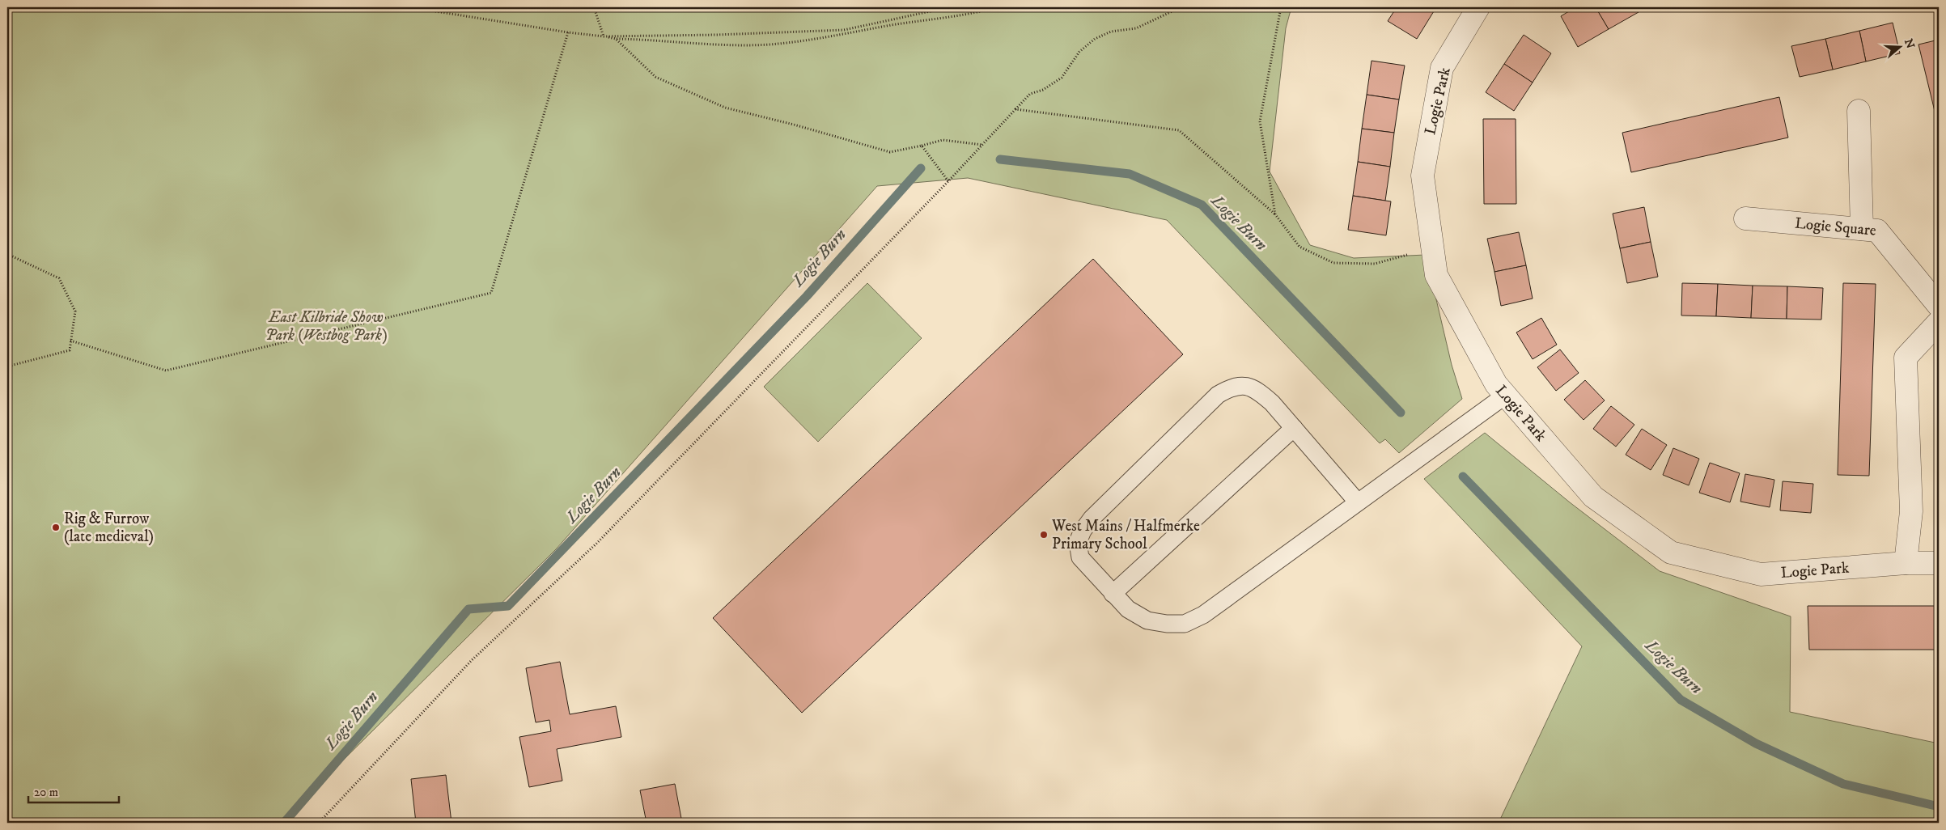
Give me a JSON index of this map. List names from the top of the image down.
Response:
{
  "streets": {
    "street": ["Logie Park", "Logie Square"]
  },
  "water": ["Logie Burn"],
  "parks": ["East Kilbride Show Park (Westbog Park)"],
  "places": ["Rig & Furrow (late medieval)", "West Mains / Halfmerke Primary School"],
  "scale_bar": "20 m",
  "north": "right"
}
